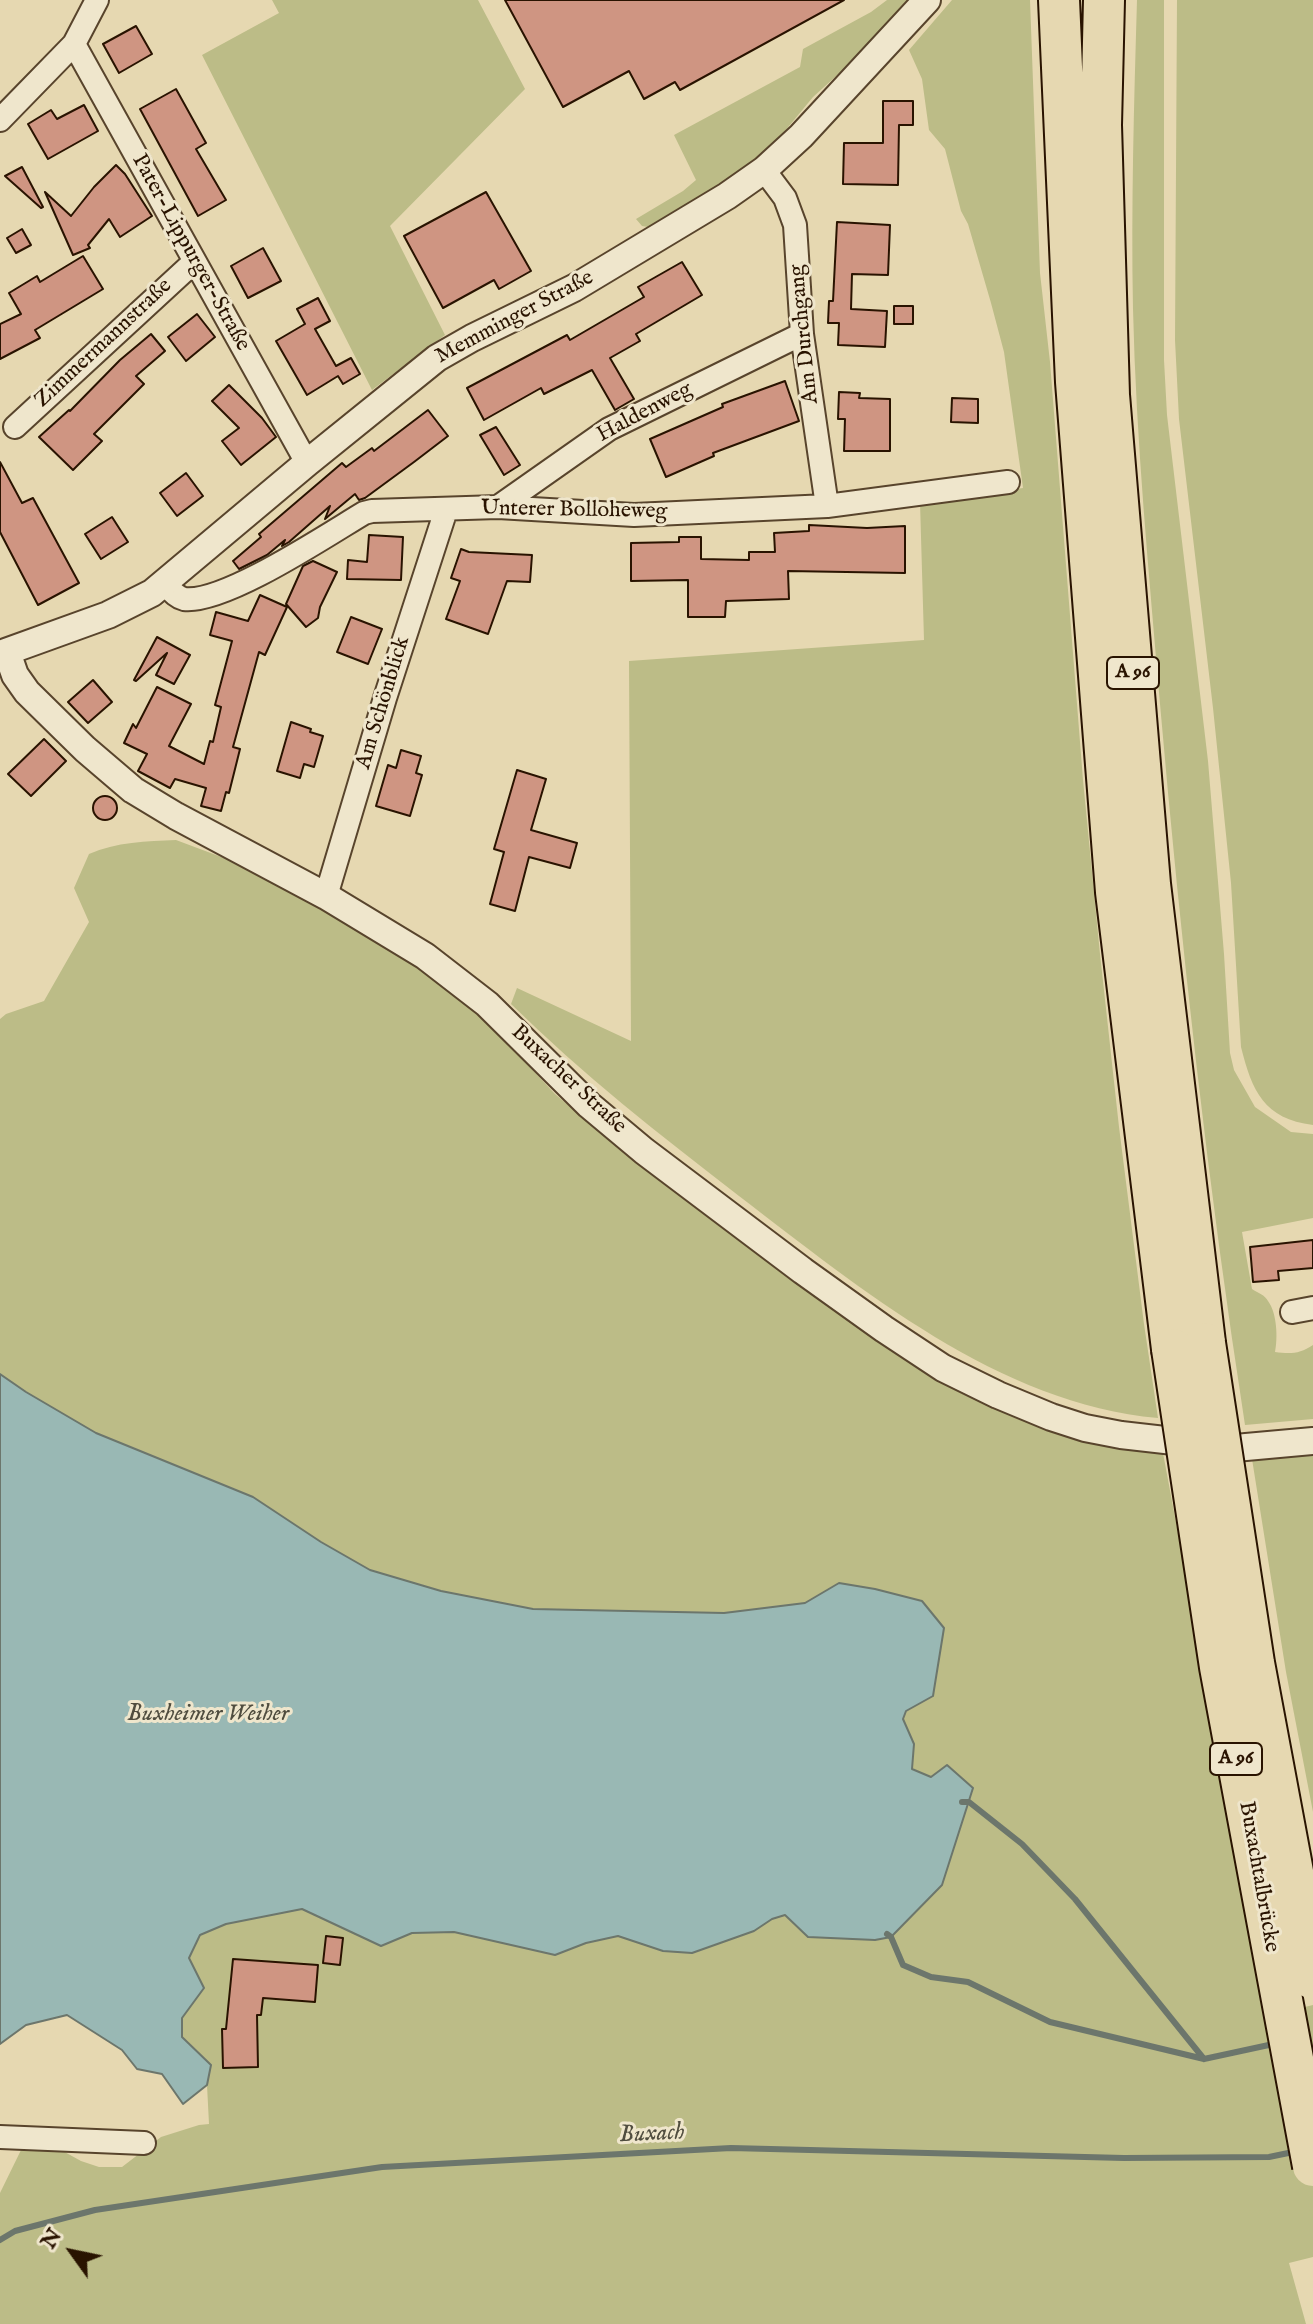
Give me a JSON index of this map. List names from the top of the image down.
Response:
{
  "streets": {
    "highway": ["A 96", "Buxachtalbrücke"],
    "street": [
      "Pater-Lippurger-Straße",
      "Memminger Straße",
      "Am Durchgang",
      "Zimmermannstraße",
      "Haldenweg",
      "Unterer Bolloheweg",
      "Am Schönblick",
      "Buxacher Straße"
    ]
  },
  "crossings": [
    ["Pater-Lippurger-Straße", "Memminger Straße"],
    ["Pater-Lippurger-Straße", "Zimmermannstraße"],
    ["Memminger Straße", "Am Durchgang"],
    ["Memminger Straße", "Unterer Bolloheweg"],
    ["Memminger Straße", "Buxacher Straße"],
    ["Am Durchgang", "Haldenweg"],
    ["Am Durchgang", "Unterer Bolloheweg"],
    ["Haldenweg", "Unterer Bolloheweg"],
    ["Unterer Bolloheweg", "Am Schönblick"],
    ["A 96", "Buxachtalbrücke"],
    ["Am Schönblick", "Buxacher Straße"]
  ],
  "water": ["Buxheimer Weiher", "Buxach"],
  "north": "top left"
}
